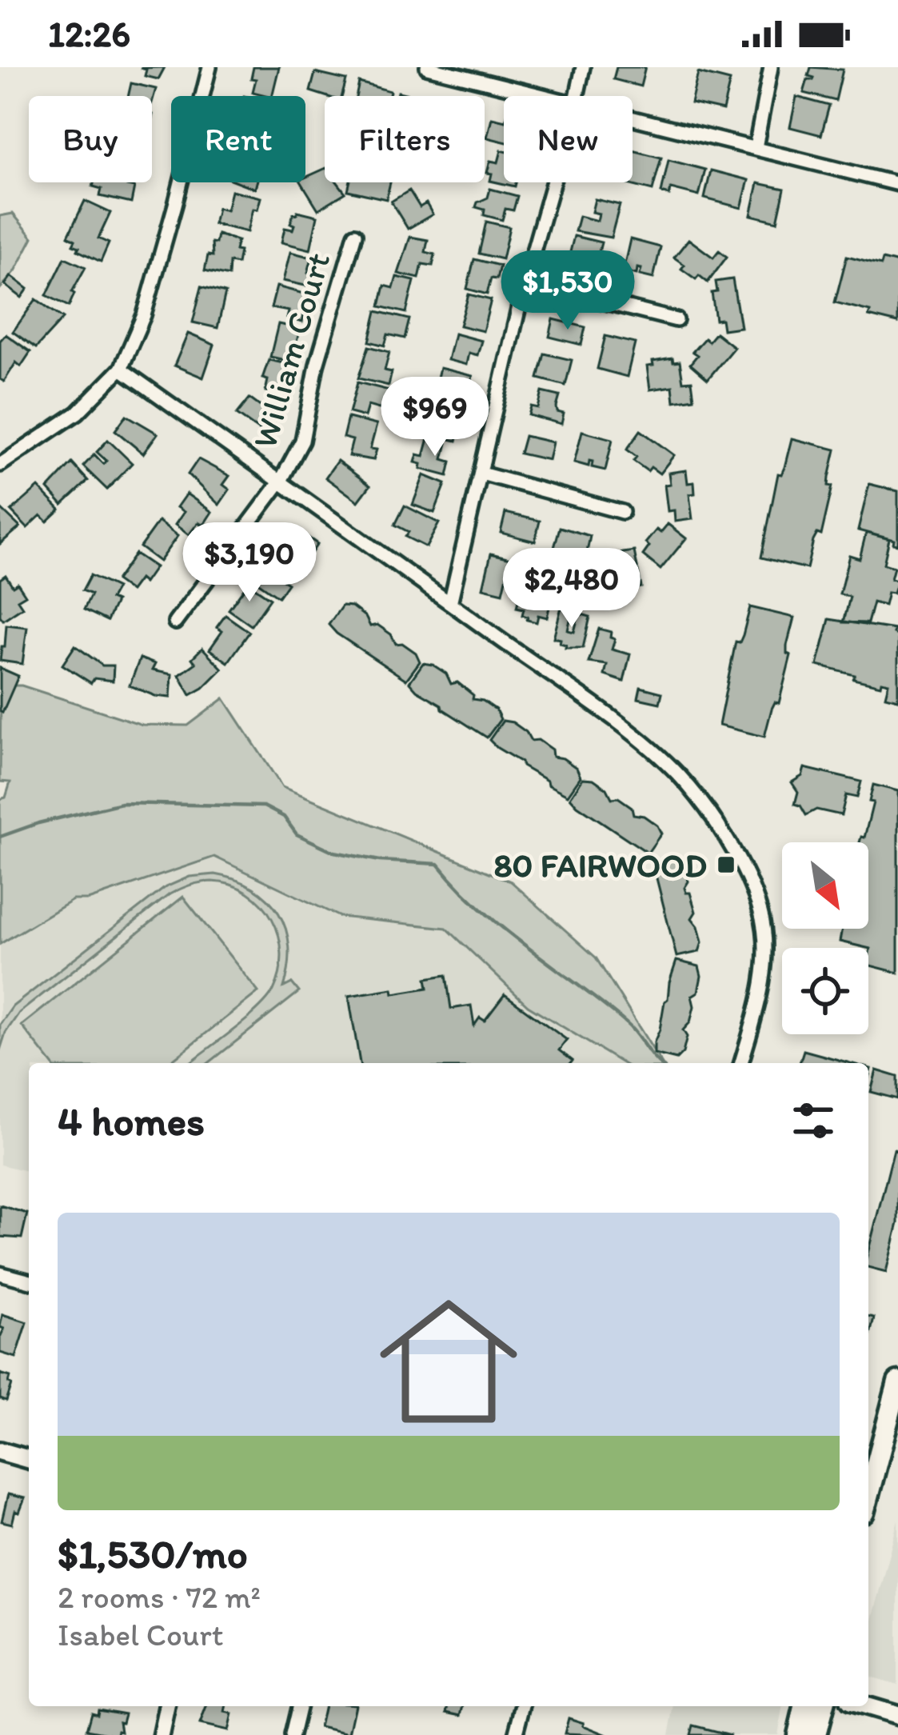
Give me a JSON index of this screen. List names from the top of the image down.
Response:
{
  "streets": {
    "street": ["William Court"]
  },
  "places": {
    "transit": ["80 FAIRWOOD"]
  },
  "north": "bottom right",
  "page": {
    "status": "12:26",
    "chip": [
      "Buy",
      "Rent",
      "Filters",
      "New"
    ],
    "price": [
      "$1,530",
      "$969",
      "$3,190",
      "$2,480"
    ],
    "heading": "4 homes",
    "list": [
      {
        "name": "$1,530/mo",
        "note": "2 rooms · 72 m² · Isabel Court"
      }
    ]
  }
}
